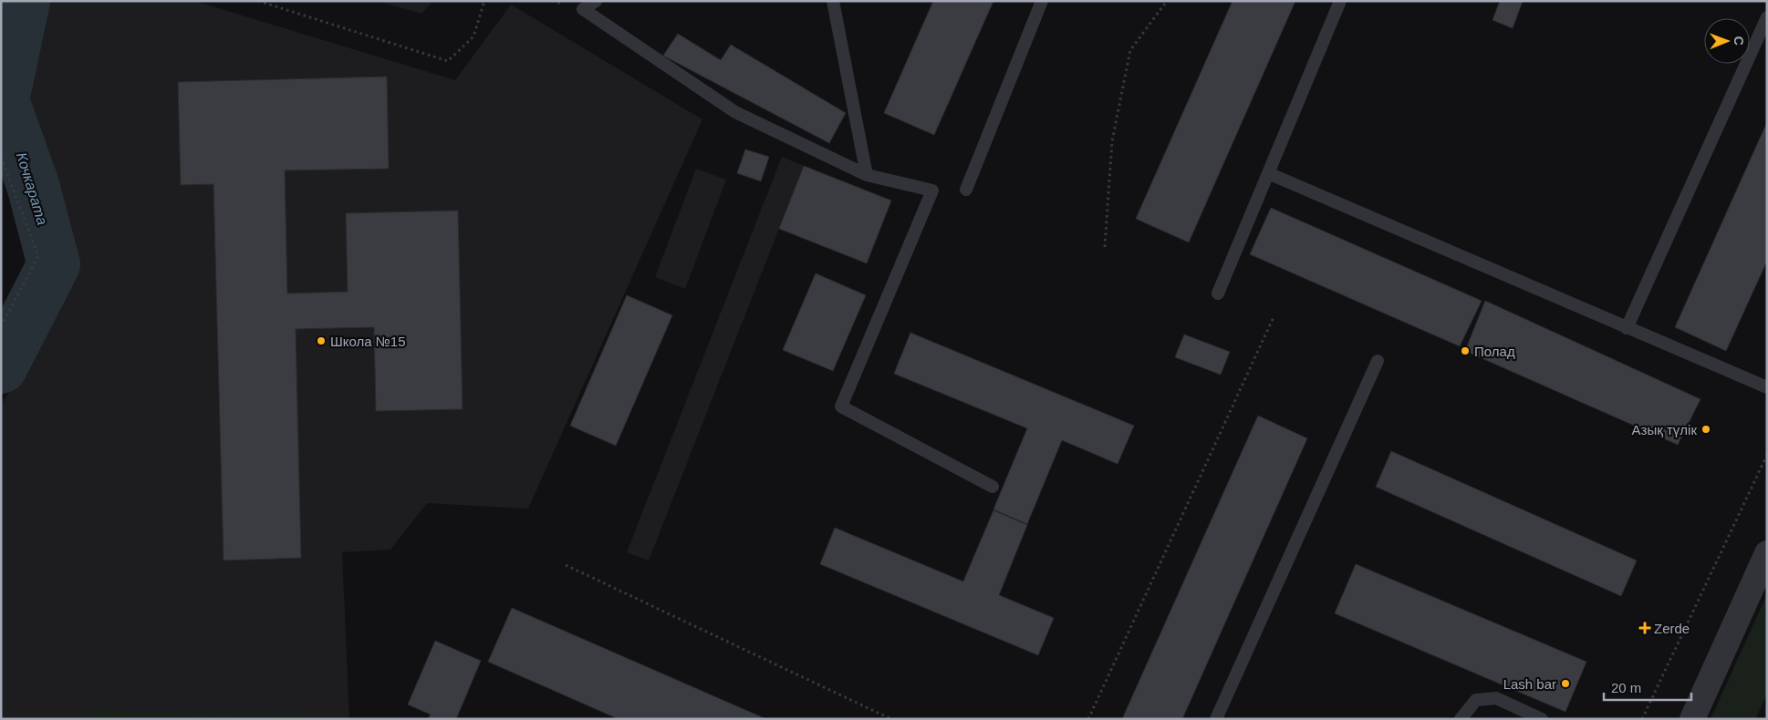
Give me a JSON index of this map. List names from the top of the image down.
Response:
{
  "water": ["Кочкарата"],
  "places": {
    "other": [
      "Школа №15",
      "Полад",
      "Азық түлік",
      "Lash bar"
    ],
    "health": ["Zerde"]
  },
  "scale_bar": "20 m",
  "north": "right"
}
